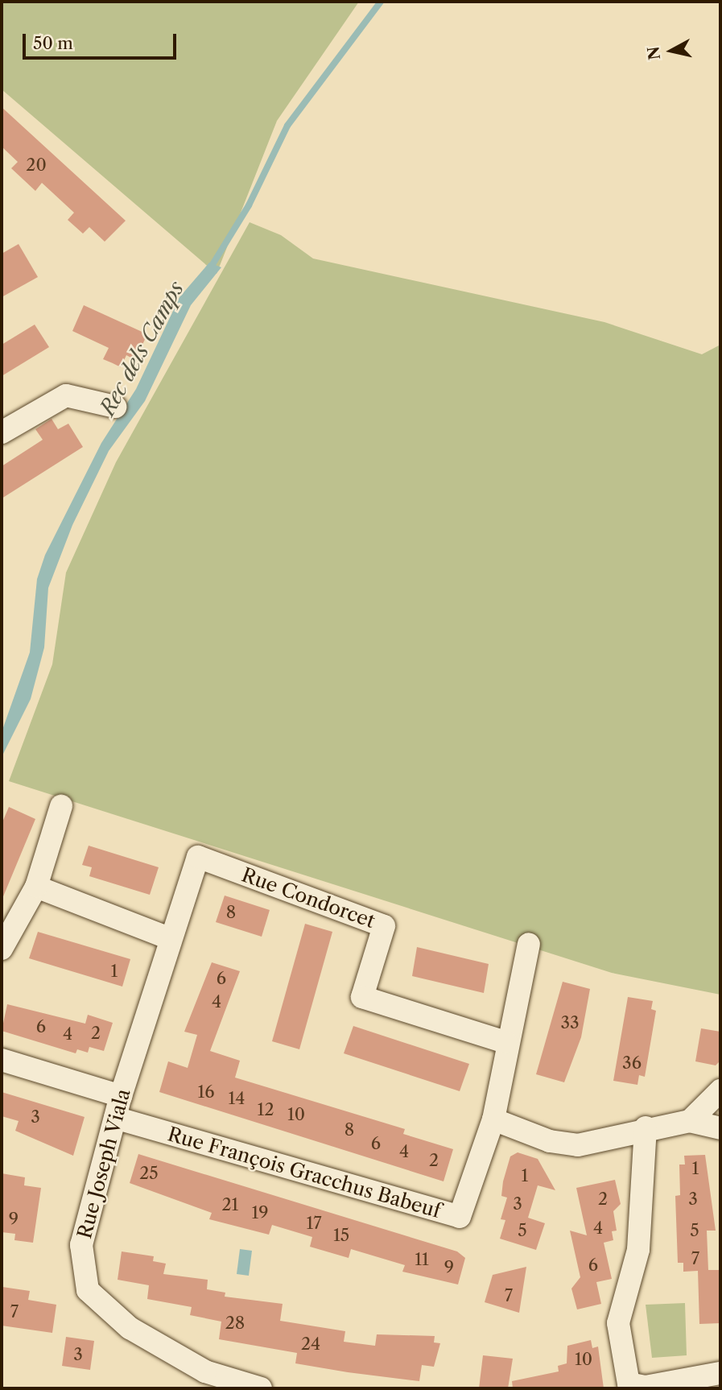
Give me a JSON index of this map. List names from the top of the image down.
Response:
{
  "streets": {
    "street": ["Rue Condorcet", "Rue Joseph Viala", "Rue François Gracchus Babeuf"]
  },
  "crossings": [
    ["Rue Condorcet", "Rue Joseph Viala"],
    ["Rue Joseph Viala", "Rue François Gracchus Babeuf"]
  ],
  "water": ["Rec dels Camps"],
  "house_numbers": [
    "20",
    "8",
    "1",
    "6",
    "4",
    "33",
    "6",
    "2",
    "4",
    "36",
    "16",
    "14",
    "12",
    "10",
    "3",
    "8",
    "6",
    "4",
    "2",
    "1",
    "25",
    "1",
    "2",
    "3",
    "3",
    "21",
    "19",
    "9",
    "17",
    "4",
    "5",
    "5",
    "15",
    "7",
    "11",
    "6",
    "9",
    "7",
    "7",
    "28",
    "24",
    "3",
    "10"
  ],
  "scale_bar": "50 m",
  "north": "left"
}
